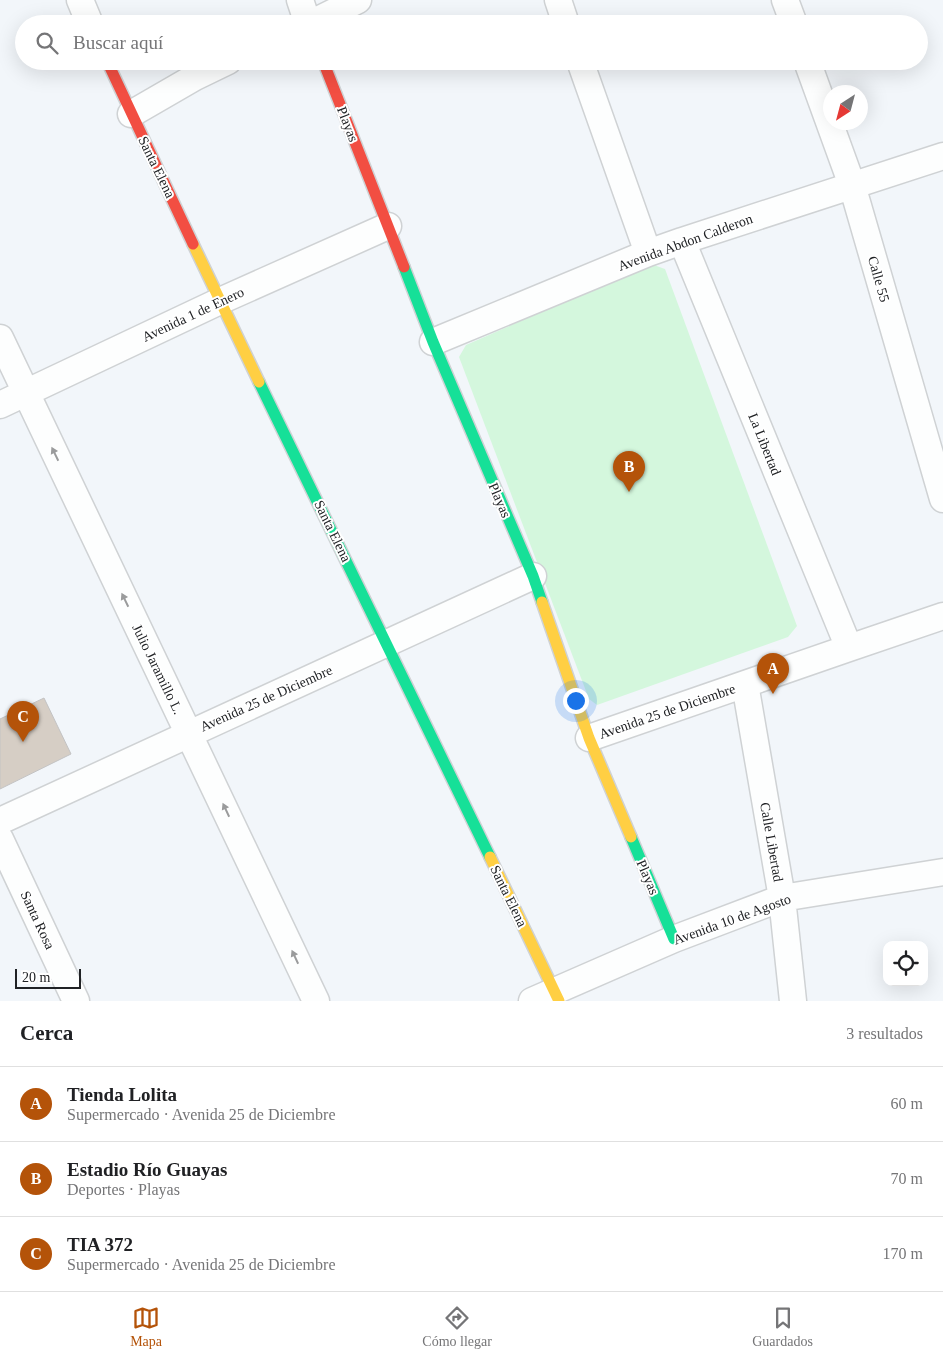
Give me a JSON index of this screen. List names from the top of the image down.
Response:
{
  "streets": {
    "street": [
      "Playas",
      "Santa Elena",
      "Avenida Abdon Calderon",
      "Calle 55",
      "Avenida 1 de Enero",
      "La Libertad",
      "Julio Jaramillo L.",
      "Avenida 25 de Diciembre",
      "Calle Libertad",
      "Avenida 10 de Agosto",
      "Santa Rosa"
    ]
  },
  "crossings": [
    ["Playas", "Avenida Abdon Calderon"],
    ["Playas", "Avenida 1 de Enero"],
    ["Playas", "Avenida 25 de Diciembre"],
    ["Playas", "Avenida 10 de Agosto"],
    ["Santa Elena", "Avenida 1 de Enero"],
    ["Santa Elena", "Avenida 25 de Diciembre"],
    ["Santa Elena", "Avenida 10 de Agosto"],
    ["Avenida Abdon Calderon", "Calle 55"],
    ["Avenida Abdon Calderon", "La Libertad"],
    ["Avenida 1 de Enero", "Julio Jaramillo L."],
    ["La Libertad", "Avenida 25 de Diciembre"],
    ["Julio Jaramillo L.", "Avenida 25 de Diciembre"],
    ["Avenida 25 de Diciembre", "Calle Libertad"],
    ["Calle Libertad", "Avenida 10 de Agosto"]
  ],
  "one_way": ["Julio Jaramillo L."],
  "scale_bar": "20 m",
  "north": "bottom left",
  "page": {
    "search": "Buscar aquí",
    "pins": ["B", "A", "C"],
    "scale": "20 m",
    "heading": ["Cerca", "3 resultados"],
    "list": [
      {
        "mark": "A",
        "name": "Tienda Lolita",
        "note": "Supermercado · Avenida 25 de Diciembre",
        "value": "60 m"
      },
      {
        "mark": "B",
        "name": "Estadio Río Guayas",
        "note": "Deportes · Playas",
        "value": "70 m"
      },
      {
        "mark": "C",
        "name": "TIA 372",
        "note": "Supermercado · Avenida 25 de Diciembre",
        "value": "170 m"
      }
    ],
    "nav": ["Mapa", "Cómo llegar", "Guardados"]
  }
}
